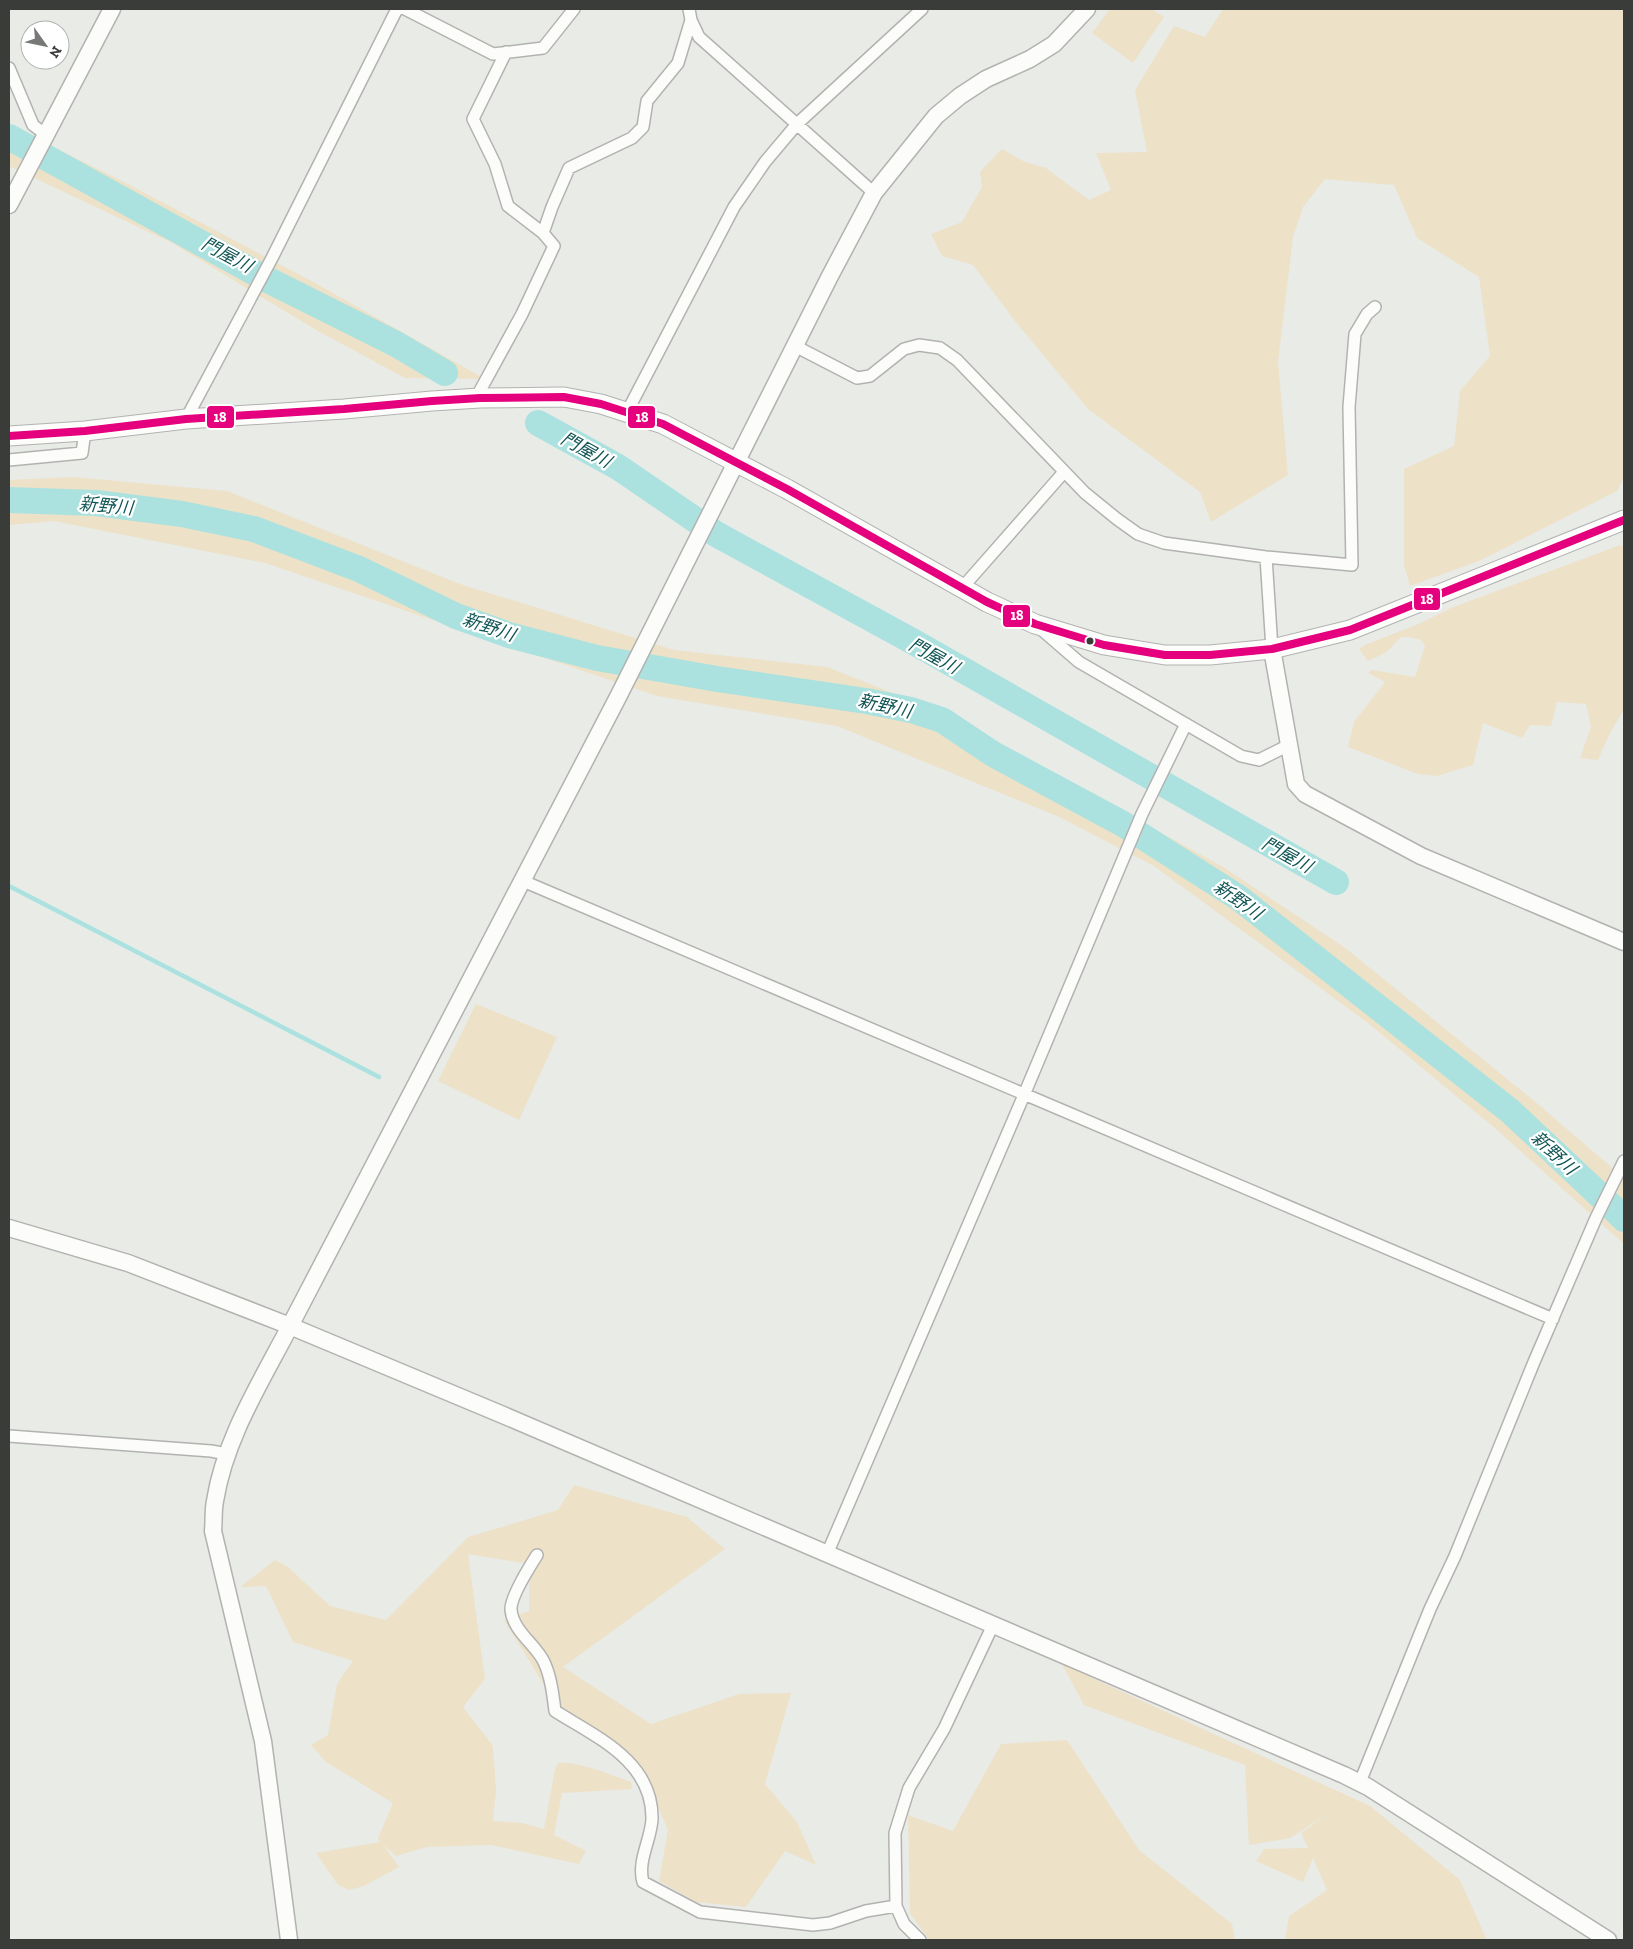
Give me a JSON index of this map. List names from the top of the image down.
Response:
{
  "water": ["門屋川", "新野川"],
  "lines": ["transit line 18"],
  "north": "bottom right"
}
